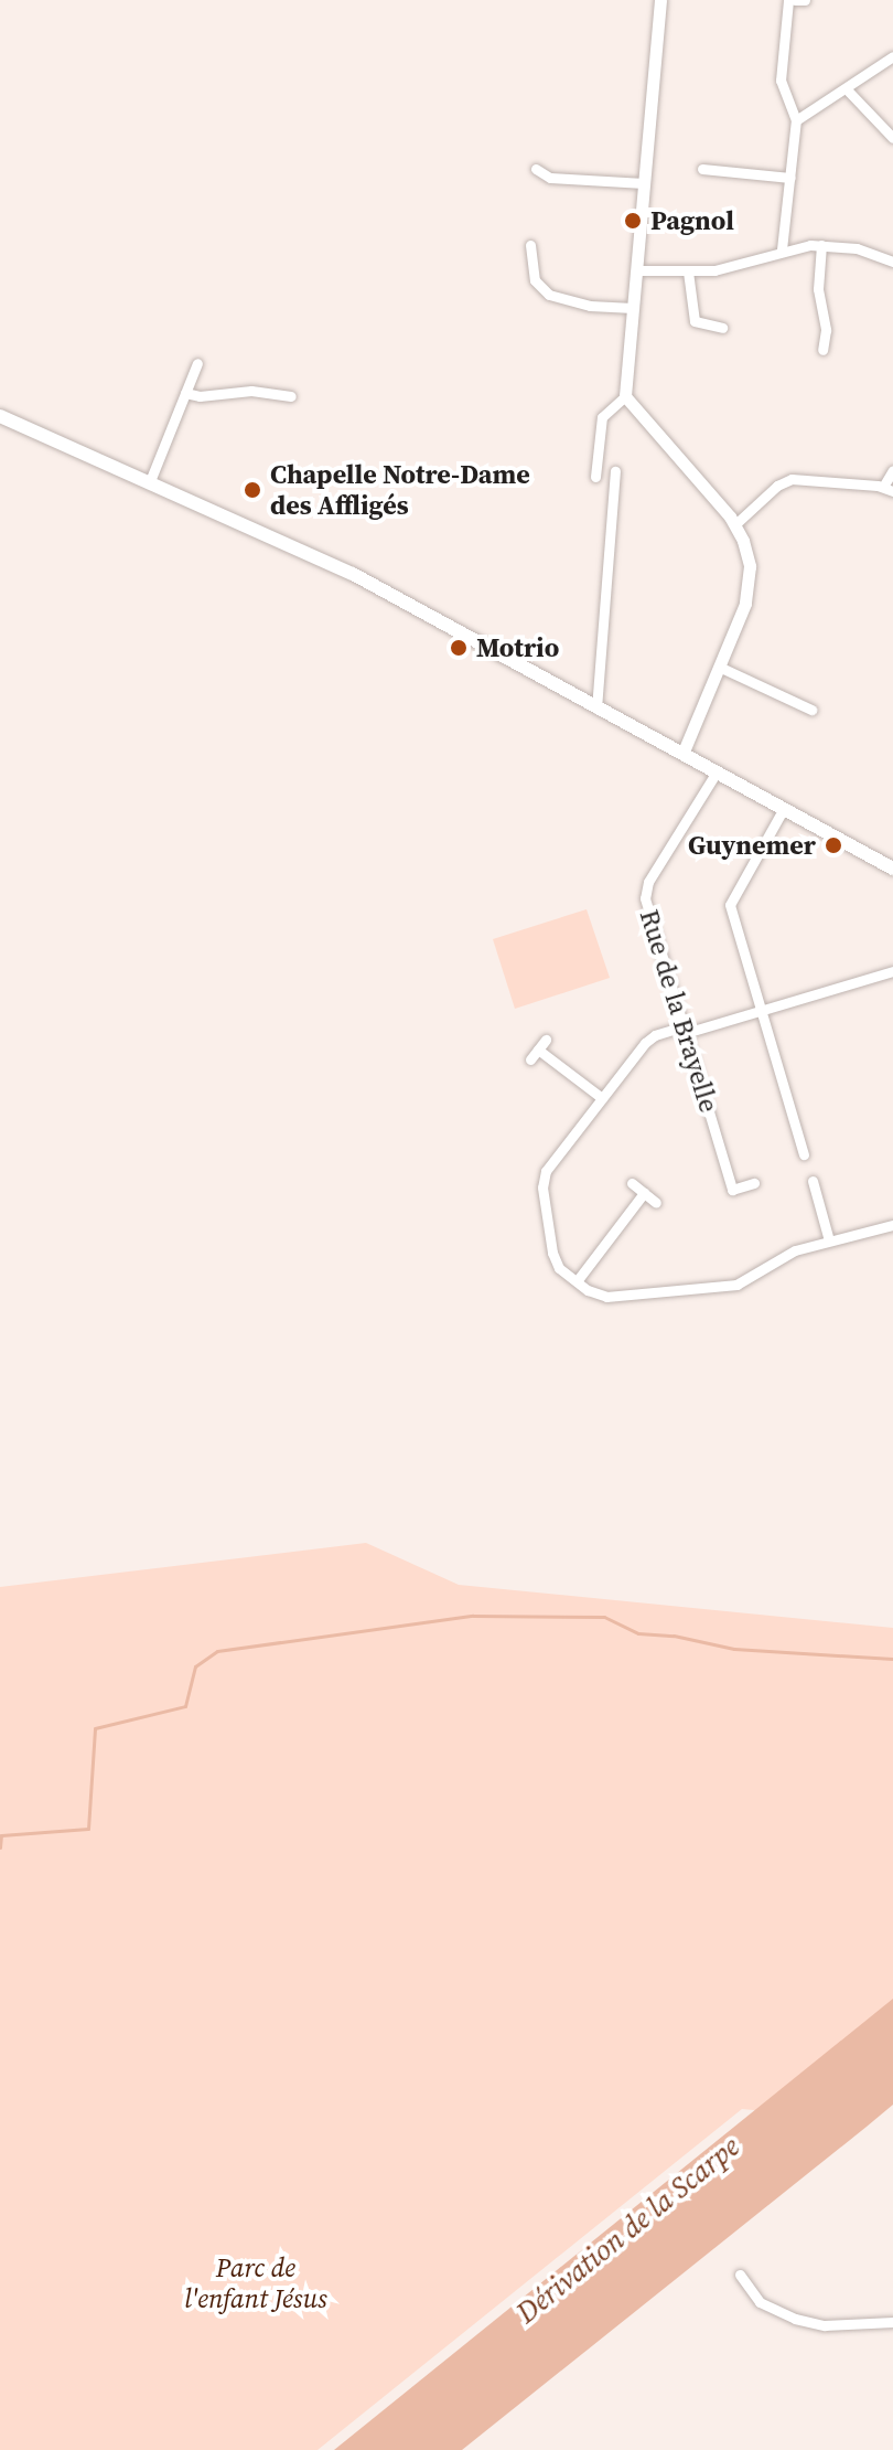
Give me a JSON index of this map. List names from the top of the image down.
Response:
{
  "streets": {
    "street": ["Rue de la Brayelle"]
  },
  "water": ["Dérivation de la Scarpe"],
  "parks": ["Parc de l'enfant Jésus"],
  "places": [
    "Pagnol",
    "Chapelle Notre-Dame des Affligés",
    "Motrio",
    "Guynemer"
  ]
}
